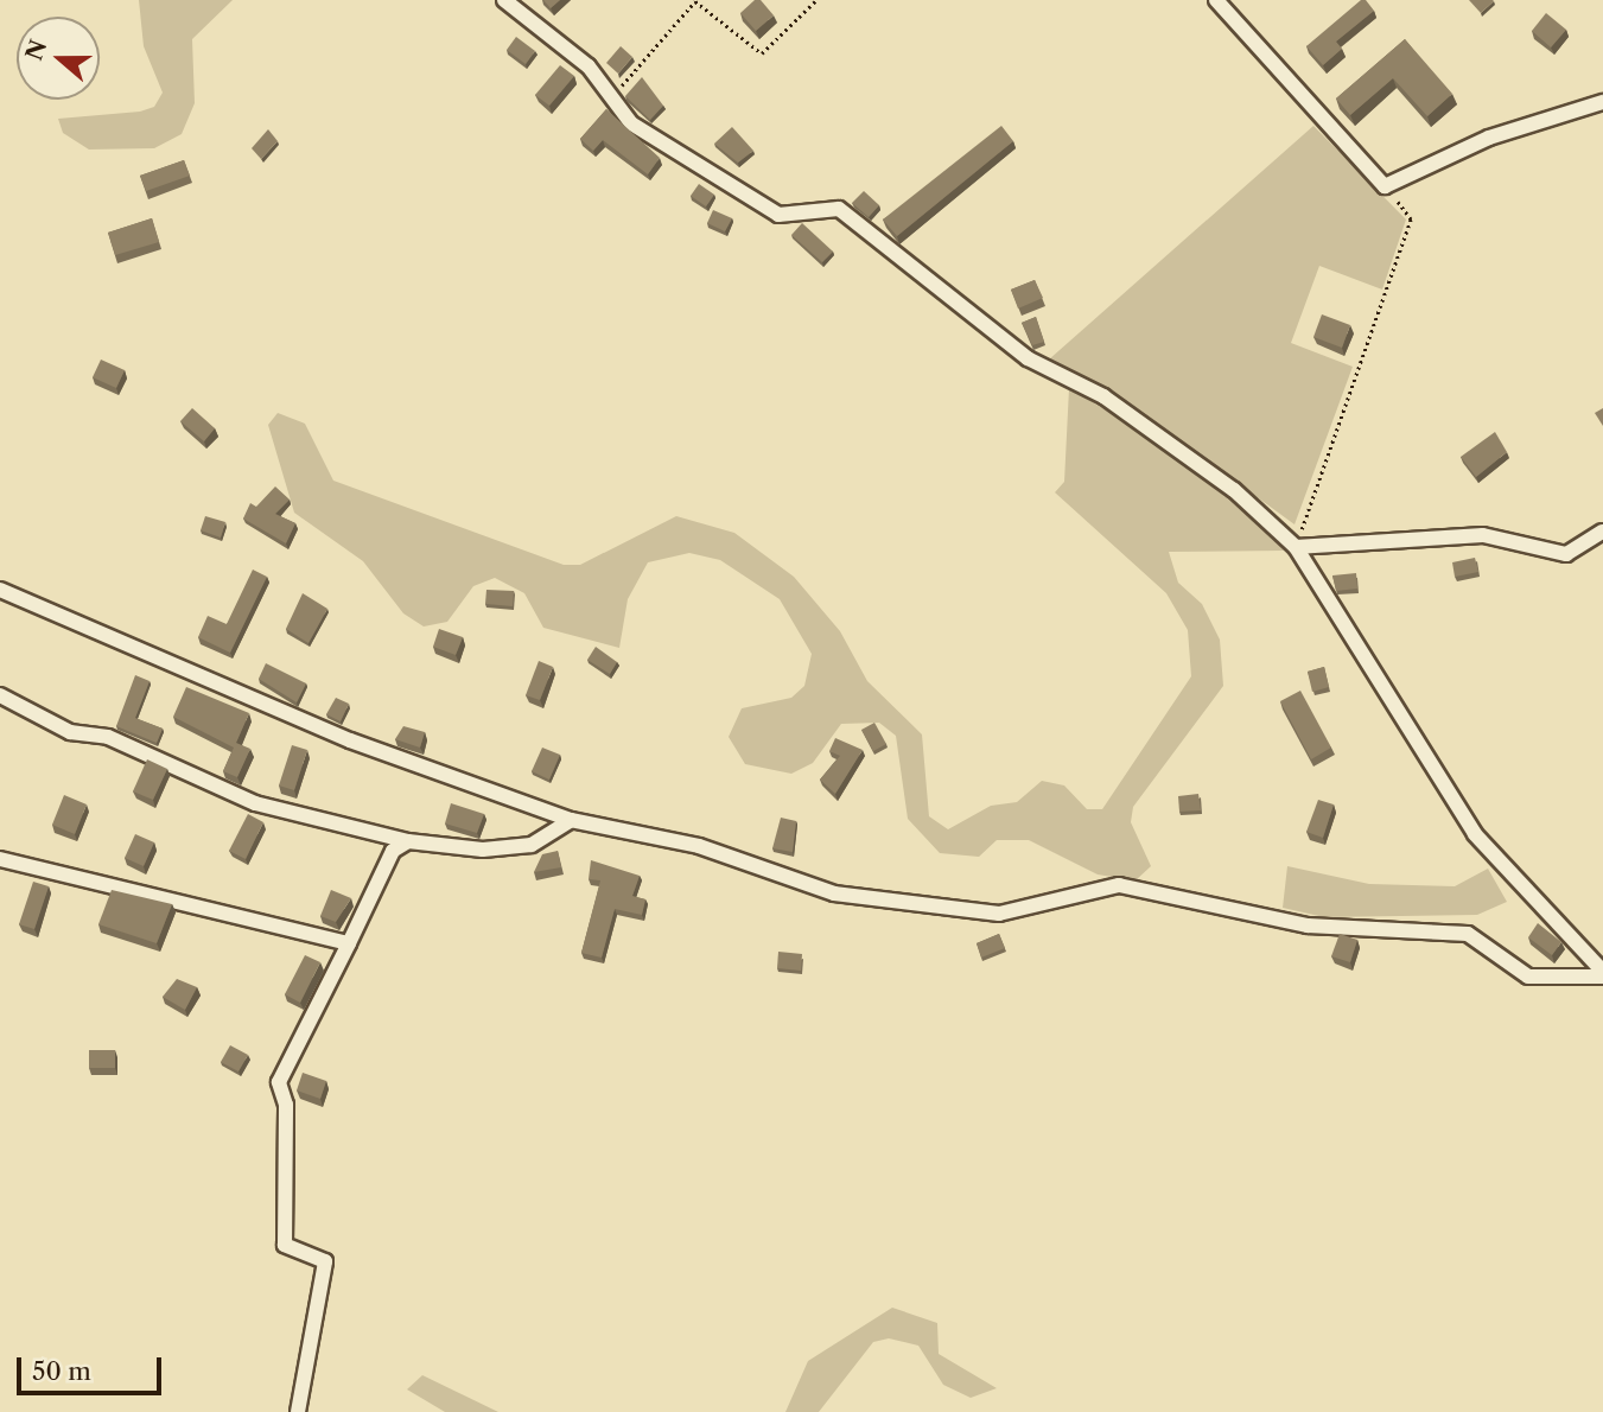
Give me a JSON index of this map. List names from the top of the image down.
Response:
{
  "scale_bar": "50 m",
  "north": "left"
}
